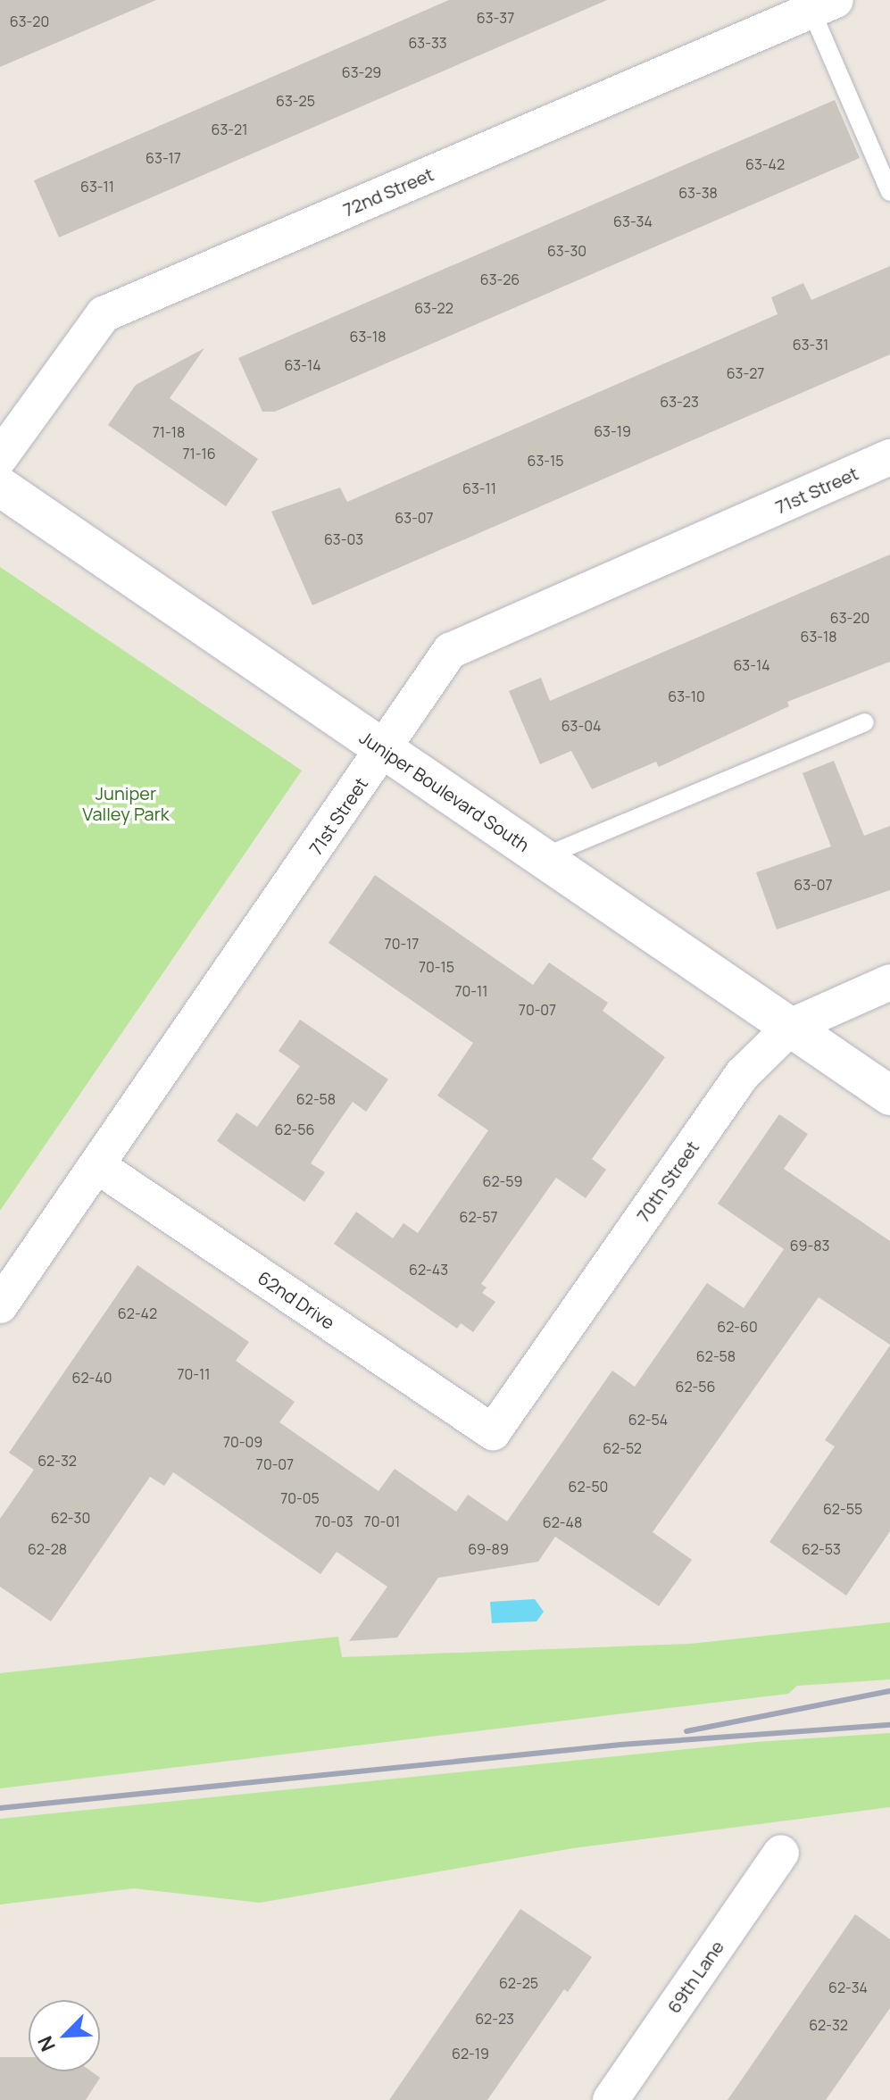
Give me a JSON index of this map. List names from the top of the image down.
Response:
{
  "streets": {
    "street": [
      "72nd Street",
      "71st Street",
      "Juniper Boulevard South",
      "70th Street",
      "62nd Drive",
      "69th Lane"
    ]
  },
  "crossings": [
    ["71st Street", "Juniper Boulevard South"],
    ["71st Street", "62nd Drive"],
    ["Juniper Boulevard South", "70th Street"],
    ["70th Street", "62nd Drive"]
  ],
  "parks": ["Juniper Valley Park"],
  "house_numbers": [
    "63-37",
    "63-20",
    "63-33",
    "63-29",
    "63-25",
    "63-21",
    "63-17",
    "63-42",
    "63-11",
    "63-38",
    "63-34",
    "63-30",
    "63-26",
    "63-22",
    "63-18",
    "63-31",
    "63-14",
    "63-27",
    "63-23",
    "63-19",
    "71-18",
    "71-16",
    "63-15",
    "63-11",
    "63-07",
    "63-03",
    "63-20",
    "63-18",
    "63-14",
    "63-10",
    "63-04",
    "63-07",
    "70-17",
    "70-15",
    "70-11",
    "70-07",
    "62-58",
    "62-56",
    "62-59",
    "62-57",
    "69-83",
    "62-43",
    "62-42",
    "62-60",
    "62-58",
    "70-11",
    "62-40",
    "62-56",
    "62-54",
    "70-09",
    "62-52",
    "62-32",
    "70-07",
    "62-50",
    "70-05",
    "62-55",
    "62-30",
    "70-03",
    "70-01",
    "62-48",
    "62-28",
    "69-89",
    "62-53",
    "62-25",
    "62-34",
    "62-23",
    "62-32",
    "62-19"
  ],
  "north": "bottom left"
}
